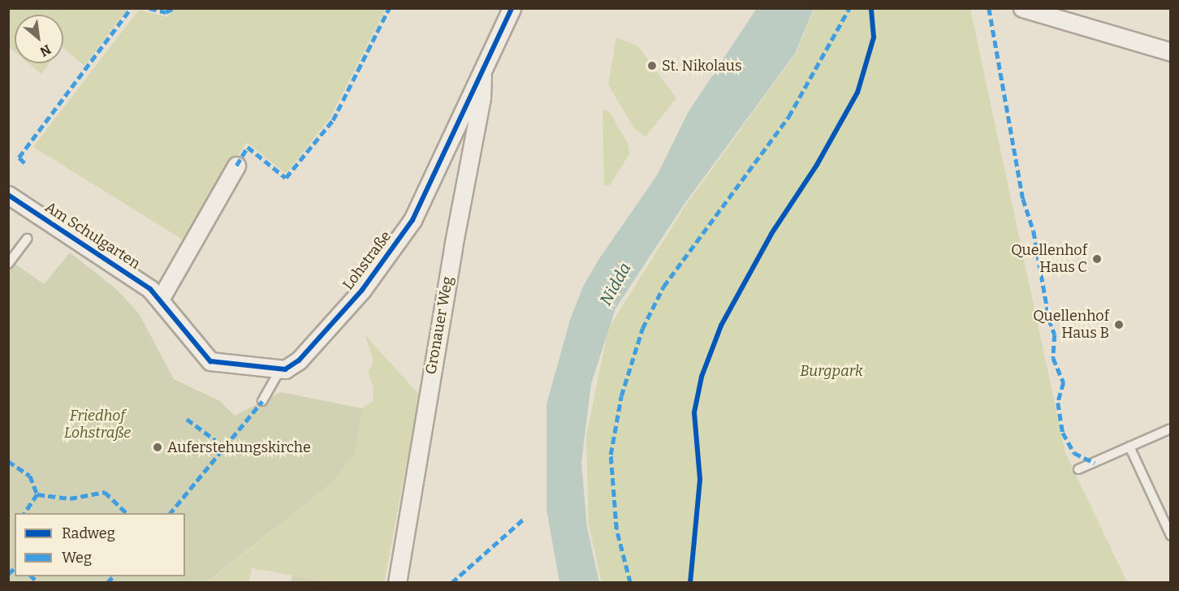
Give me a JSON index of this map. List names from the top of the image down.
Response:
{
  "streets": {
    "street": ["Am Schulgarten", "Lohstraße", "Gronauer Weg"]
  },
  "crossings": [
    ["Lohstraße", "Gronauer Weg"]
  ],
  "water": ["Nidda"],
  "parks": ["Burgpark", "Friedhof Lohstraße"],
  "places": [
    "St. Nikolaus",
    "Quellenhof Haus C",
    "Quellenhof Haus B",
    "Auferstehungskirche"
  ],
  "legend": ["Radweg", "Weg"],
  "north": "bottom right"
}
